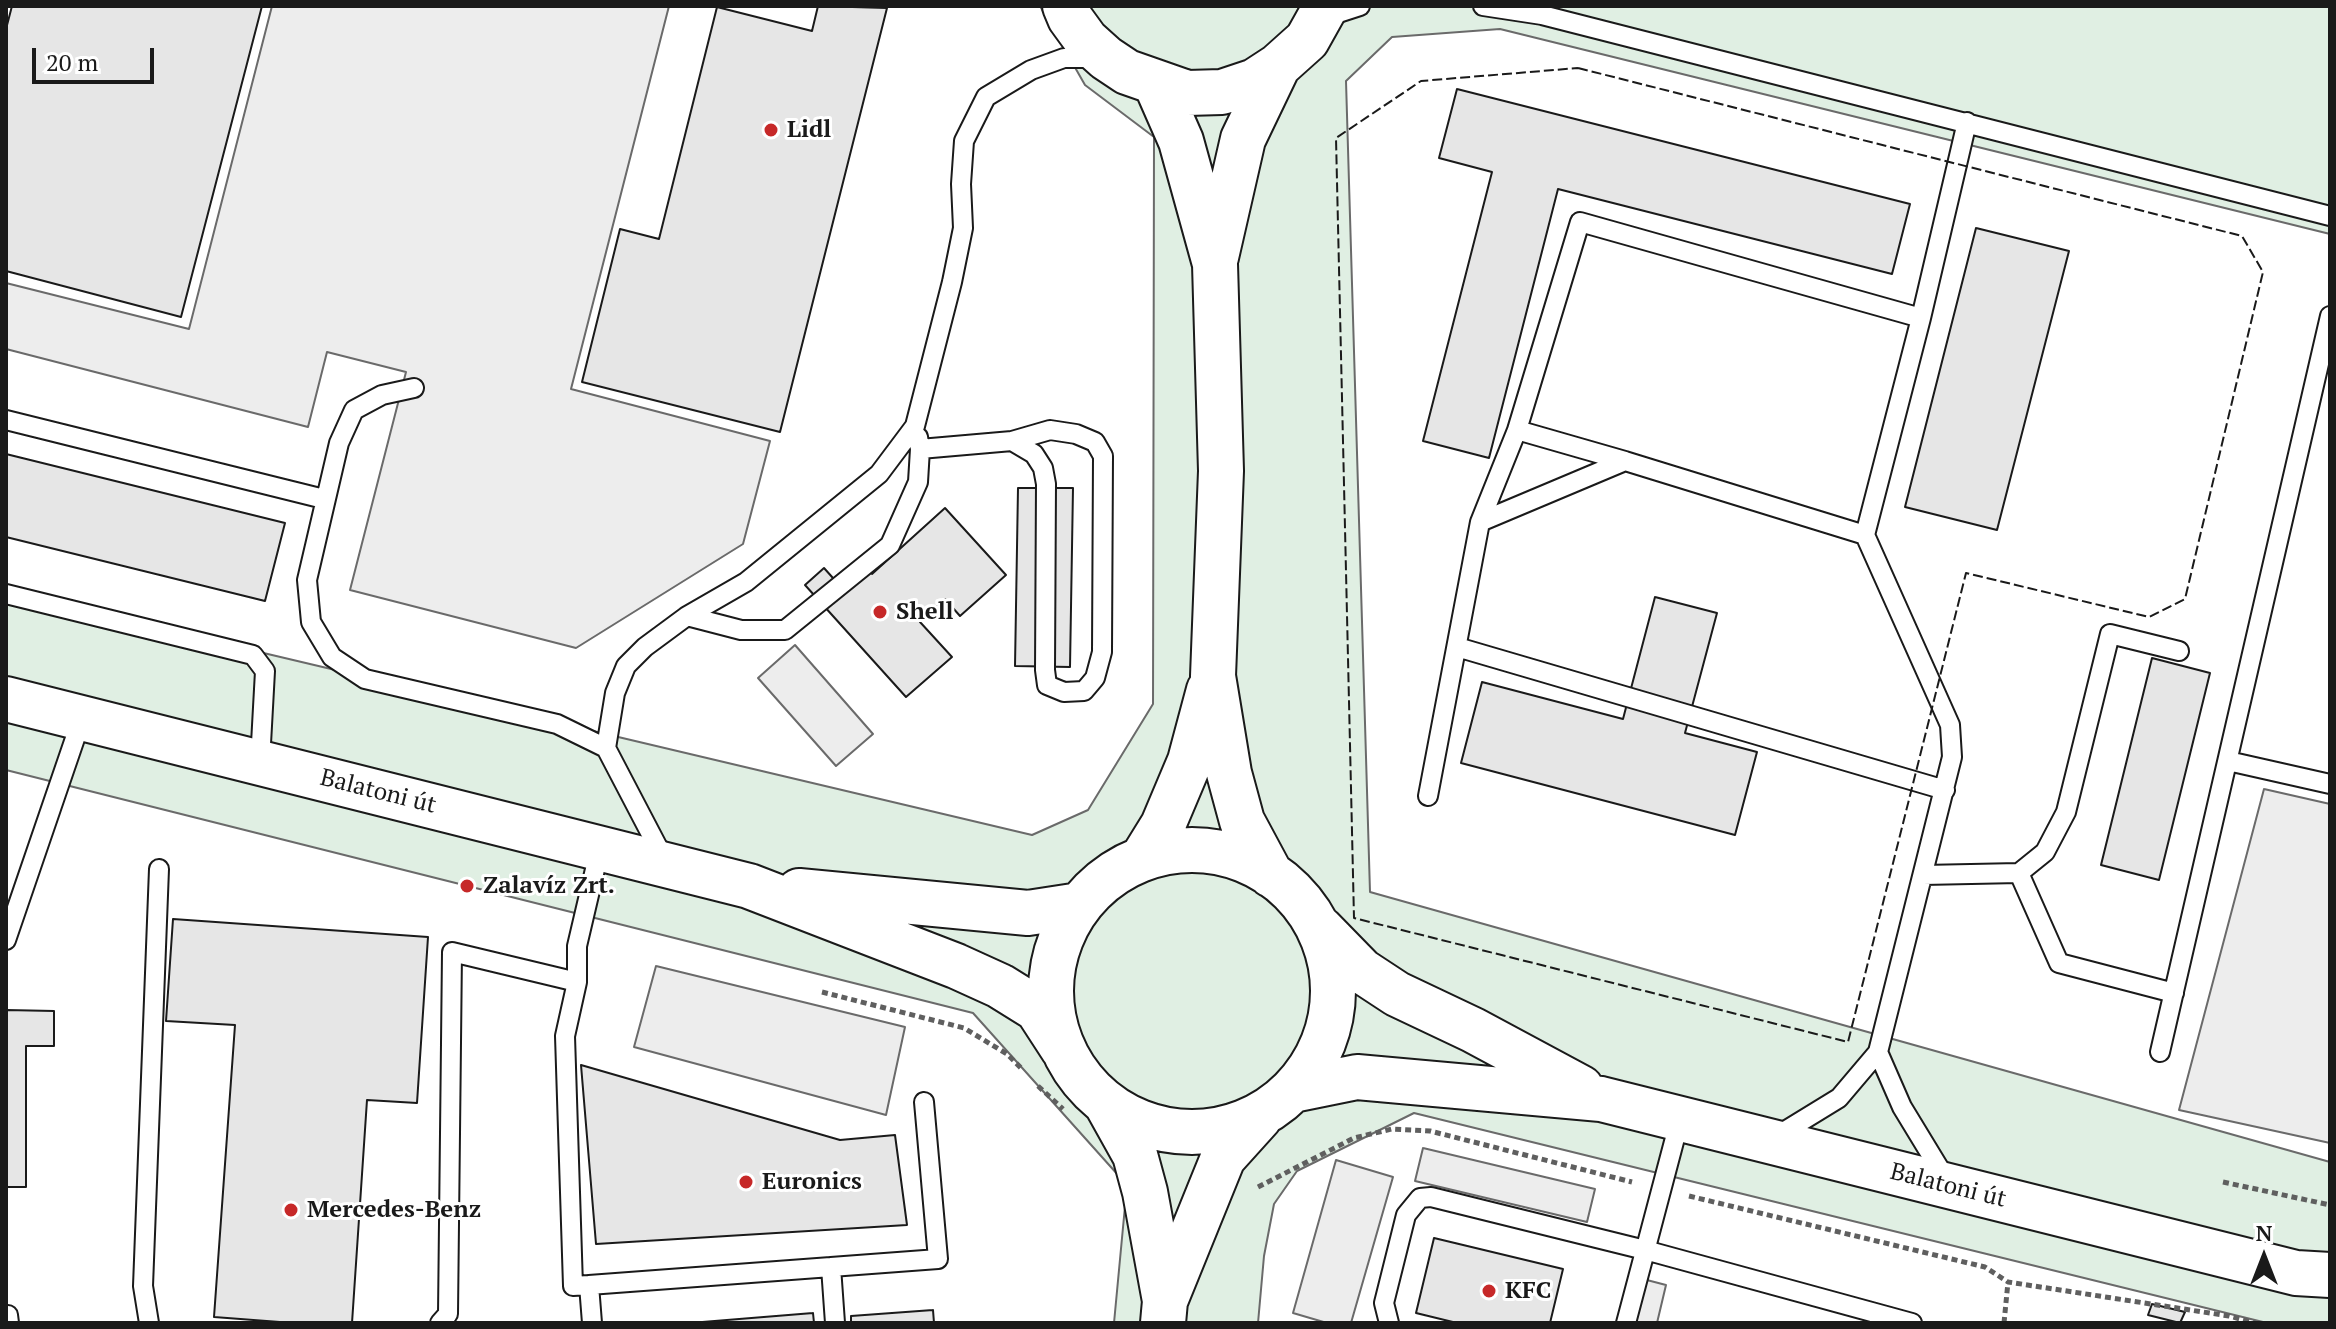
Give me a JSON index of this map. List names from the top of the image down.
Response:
{
  "streets": {
    "main road": ["Balatoni út"]
  },
  "places": [
    "Lidl",
    "Shell",
    "Zalavíz Zrt.",
    "Euronics",
    "Mercedes-Benz",
    "KFC"
  ],
  "scale_bar": "20 m",
  "north": "top"
}
